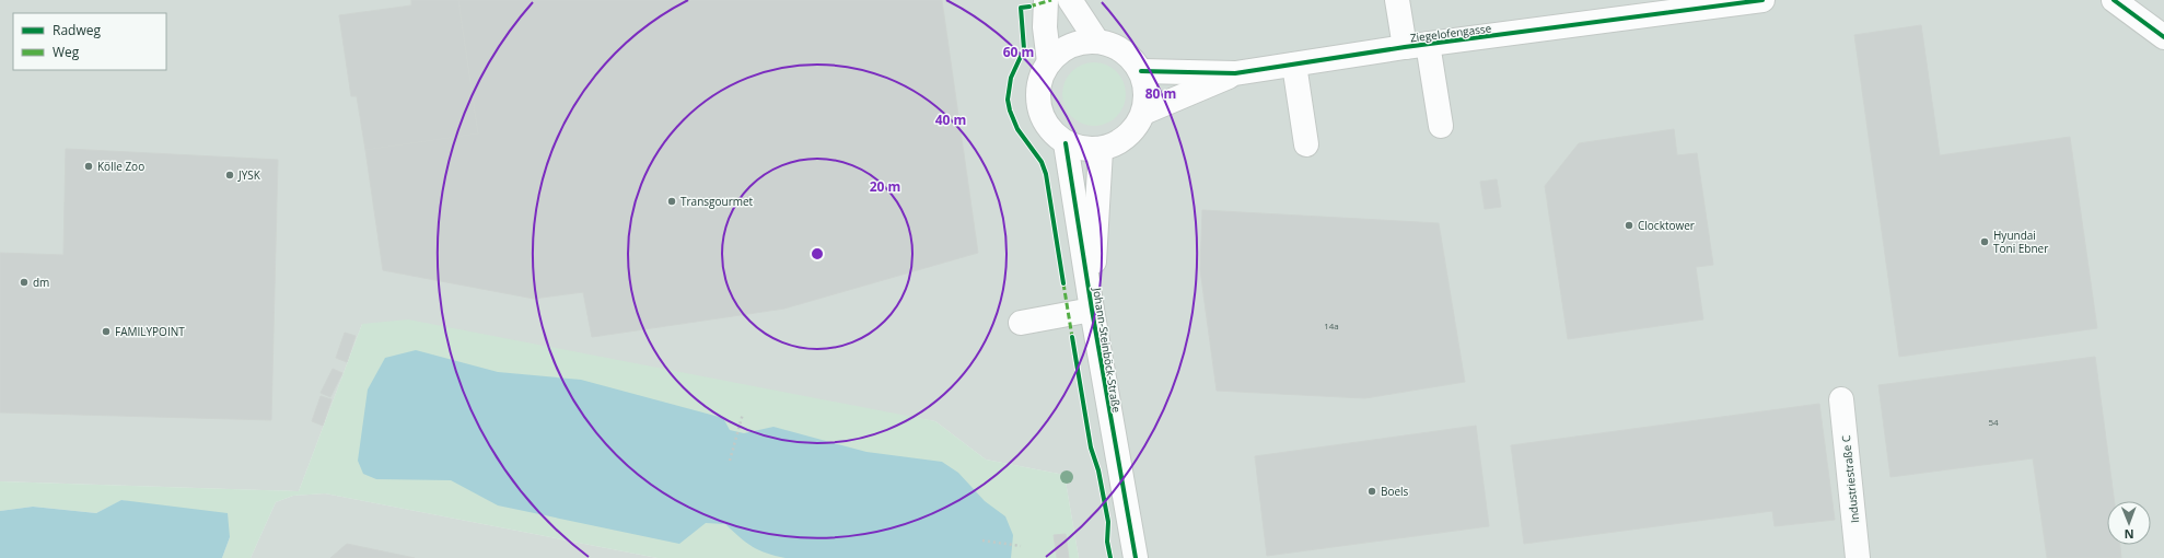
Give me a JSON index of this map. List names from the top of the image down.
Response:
{
  "streets": {
    "street": ["Ziegelofengasse", "Johann-Steinböck-Straße", "Industriestraße C"]
  },
  "crossings": [
    ["Ziegelofengasse", "Johann-Steinböck-Straße"]
  ],
  "places": [
    "Kölle Zoo",
    "JYSK",
    "Transgourmet",
    "Clocktower",
    "Hyundai Toni Ebner",
    "dm",
    "FAMILYPOINT",
    "Boels"
  ],
  "house_numbers": ["14a", "54"],
  "legend": ["Radweg", "Weg"],
  "north": "bottom",
  "rings": [
    "60 m",
    "80 m",
    "40 m",
    "20 m"
  ]
}
